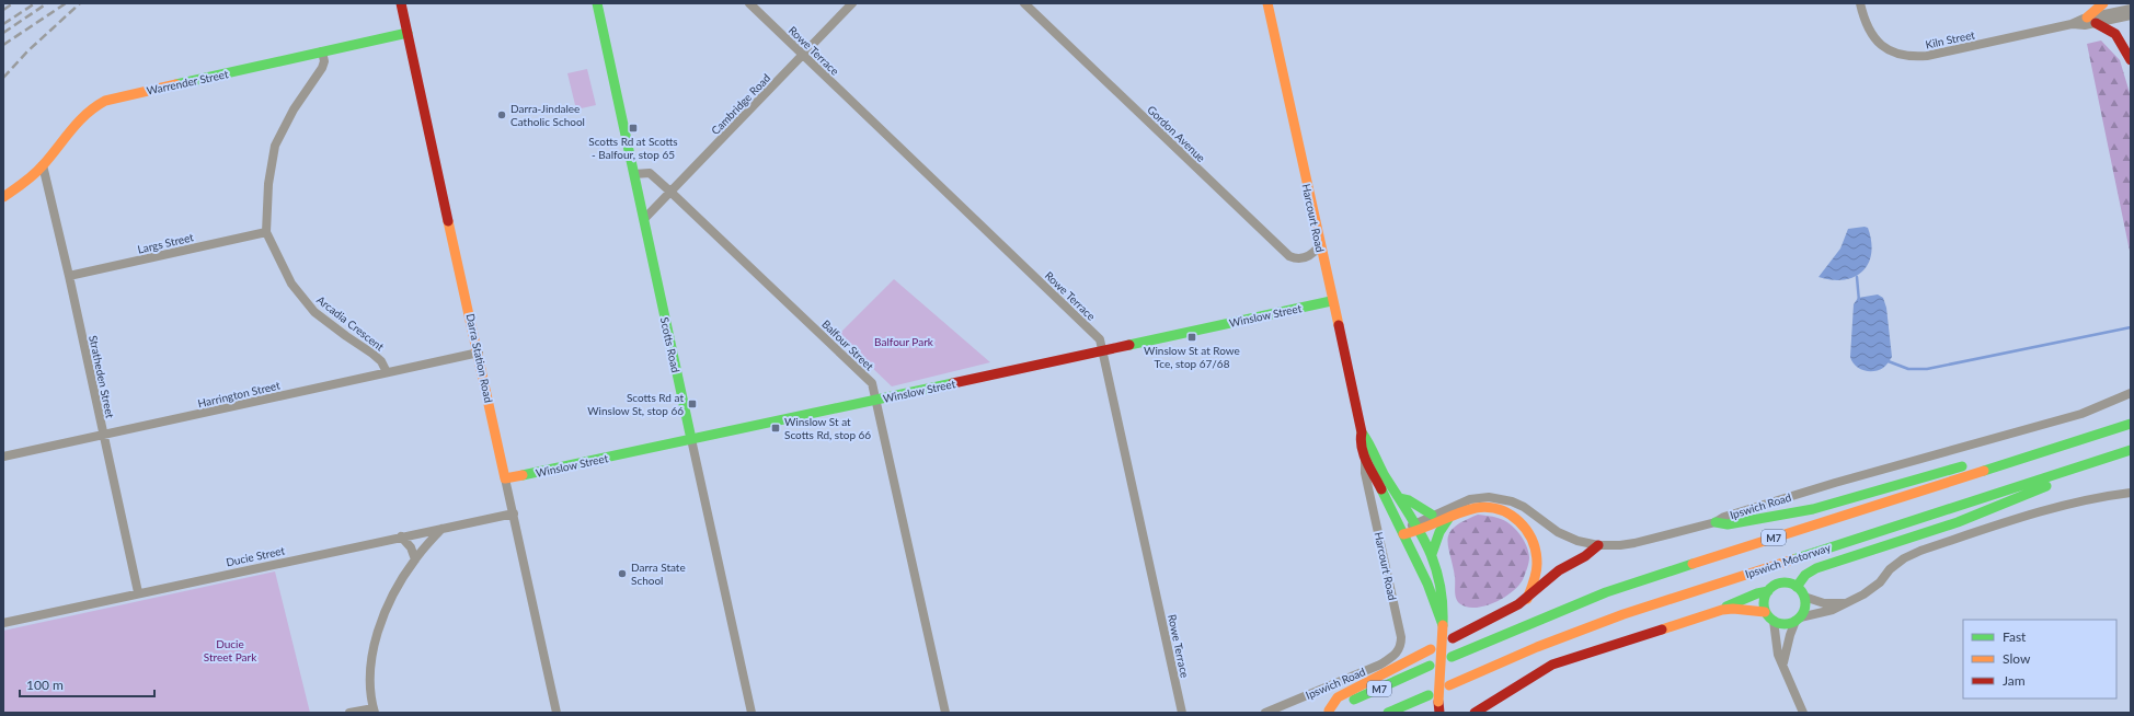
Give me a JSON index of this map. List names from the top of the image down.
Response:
{
  "streets": {
    "main road": [
      "Warrender Street",
      "Harcourt Road",
      "Winslow Street",
      "Scotts Road",
      "Darra Station Road",
      "M7",
      "Ipswich Motorway"
    ],
    "street": [
      "Kiln Street",
      "Rowe Terrace",
      "Cambridge Road",
      "Gordon Avenue",
      "Largs Street",
      "Arcadia Crescent",
      "Balfour Street",
      "Stratheden Street",
      "Harrington Street",
      "Ipswich Road",
      "Ducie Street"
    ]
  },
  "crossings": [
    ["Rowe Terrace", "Cambridge Road"],
    ["Rowe Terrace", "Winslow Street"],
    ["Warrender Street", "Arcadia Crescent"],
    ["Warrender Street", "Darra Station Road"],
    ["Warrender Street", "Stratheden Street"],
    ["Cambridge Road", "Scotts Road"],
    ["Cambridge Road", "Balfour Street"],
    ["Gordon Avenue", "Harcourt Road"],
    ["Harcourt Road", "Winslow Street"],
    ["Harcourt Road", "Ipswich Road"],
    ["Largs Street", "Arcadia Crescent"],
    ["Largs Street", "Stratheden Street"],
    ["Winslow Street", "Scotts Road"],
    ["Winslow Street", "Balfour Street"],
    ["Winslow Street", "Darra Station Road"],
    ["Arcadia Crescent", "Harrington Street"],
    ["Scotts Road", "Balfour Street"],
    ["Darra Station Road", "Harrington Street"],
    ["Darra Station Road", "Ducie Street"],
    ["Stratheden Street", "Harrington Street"],
    ["Stratheden Street", "Ducie Street"]
  ],
  "parks": ["Balfour Park", "Ducie Street Park"],
  "places": {
    "other": ["Darra-Jindalee Catholic School", "Darra State School"],
    "transit": [
      "Scotts Rd at Scotts - Balfour, stop 65",
      "Winslow St at Rowe Tce, stop 67/68",
      "Scotts Rd at Winslow St, stop 66",
      "Winslow St at Scotts Rd, stop 66"
    ]
  },
  "legend": ["Fast", "Slow", "Jam"],
  "scale_bar": "100 m"
}
